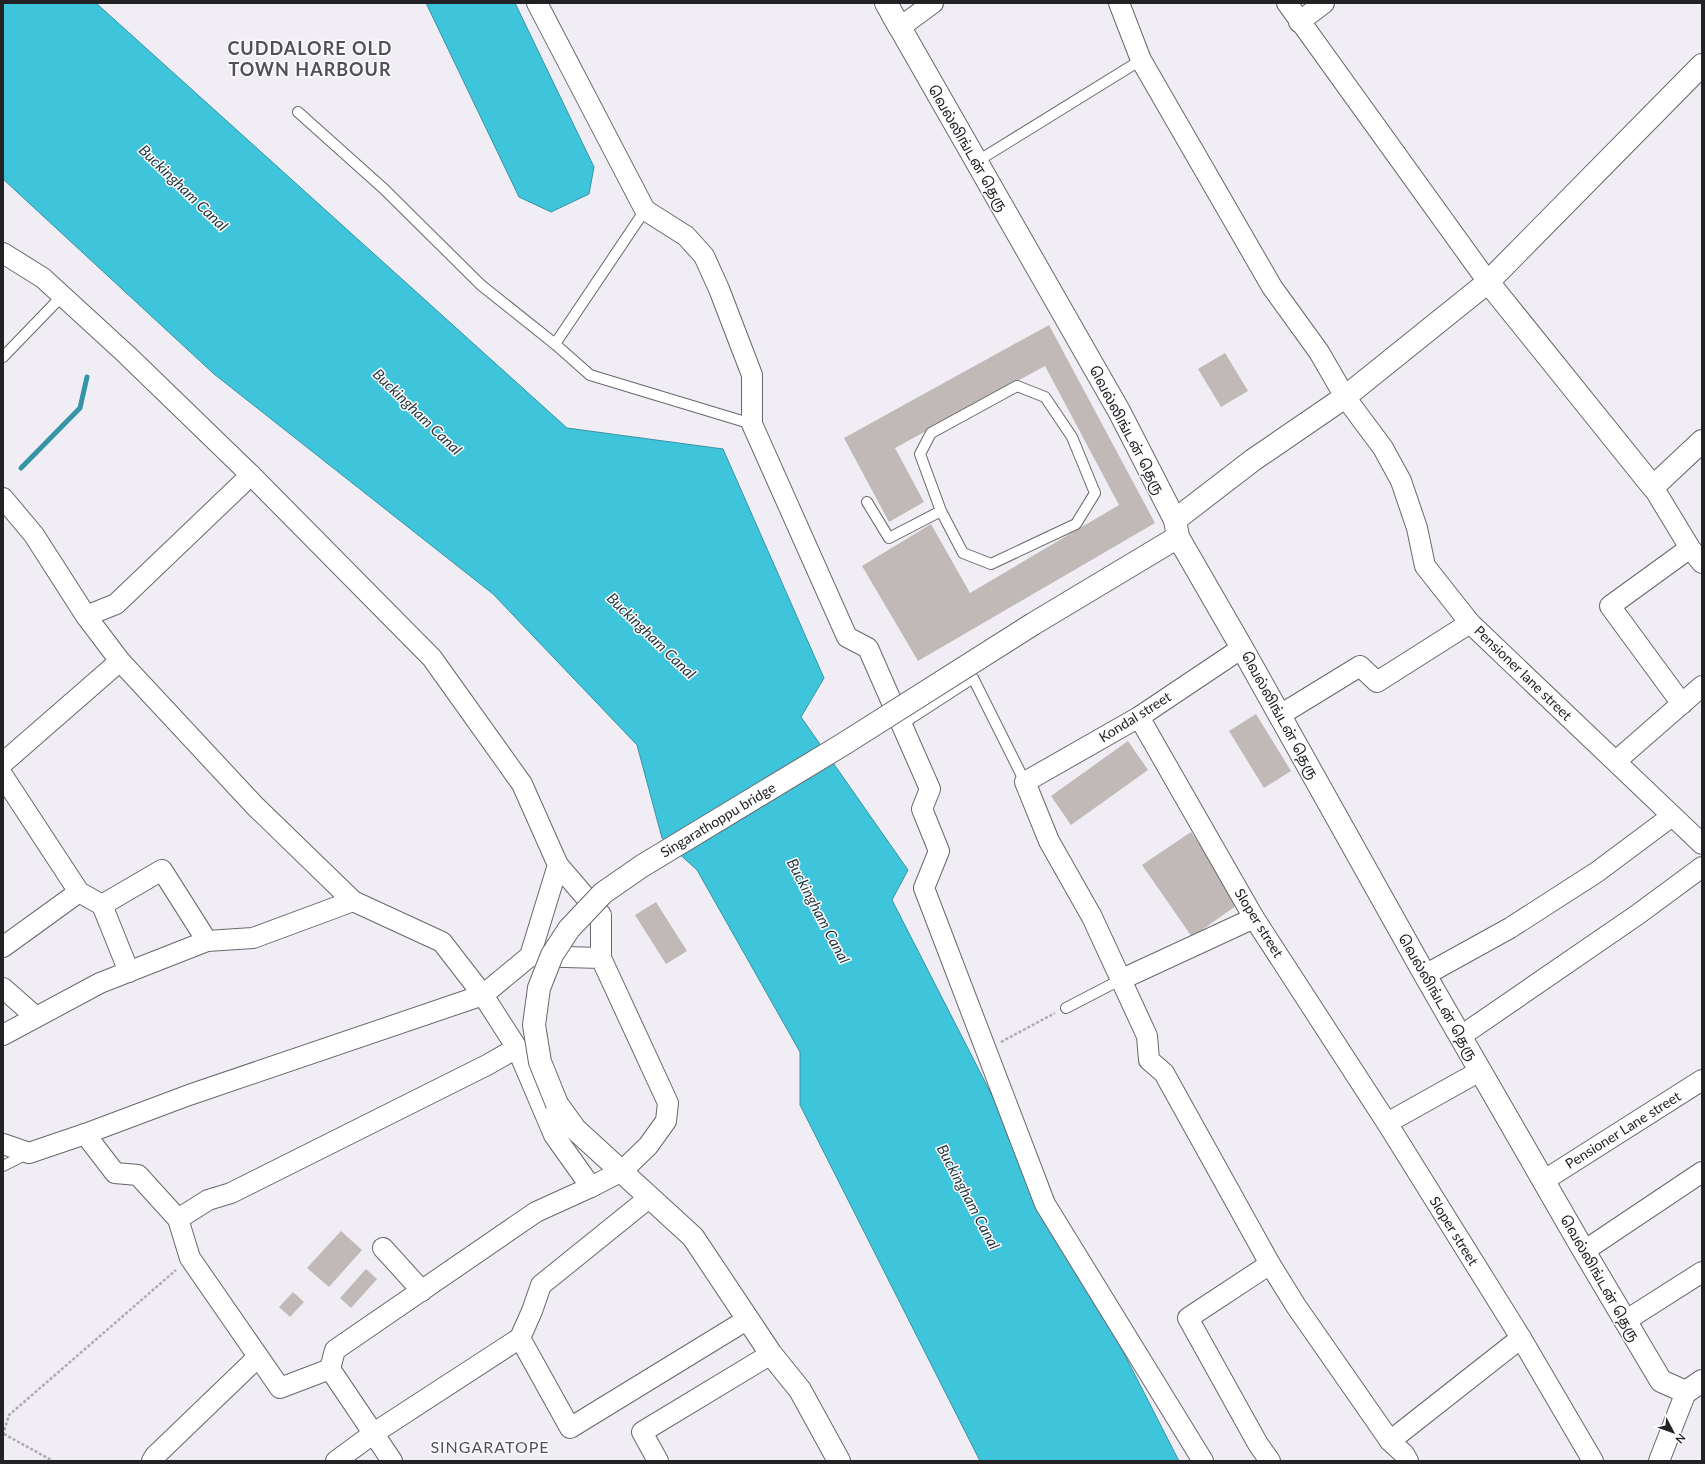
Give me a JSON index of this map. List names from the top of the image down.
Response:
{
  "streets": {
    "main road": ["வெல்லிங்டன் தெரு", "Singarathoppu bridge"],
    "street": [
      "Pensioner lane street",
      "Kondal street",
      "Sloper street",
      "Pensioner Lane street"
    ]
  },
  "crossings": [
    ["வெல்லிங்டன் தெரு", "Pensioner lane street"],
    ["வெல்லிங்டன் தெரு", "Kondal street"],
    ["வெல்லிங்டன் தெரு", "Singarathoppu bridge"],
    ["வெல்லிங்டன் தெரு", "Pensioner Lane street"],
    ["Kondal street", "Sloper street"]
  ],
  "districts": ["CUDDALORE OLD TOWN HARBOUR", "SINGARATOPE"],
  "water": ["Buckingham Canal"],
  "north": "bottom right"
}
